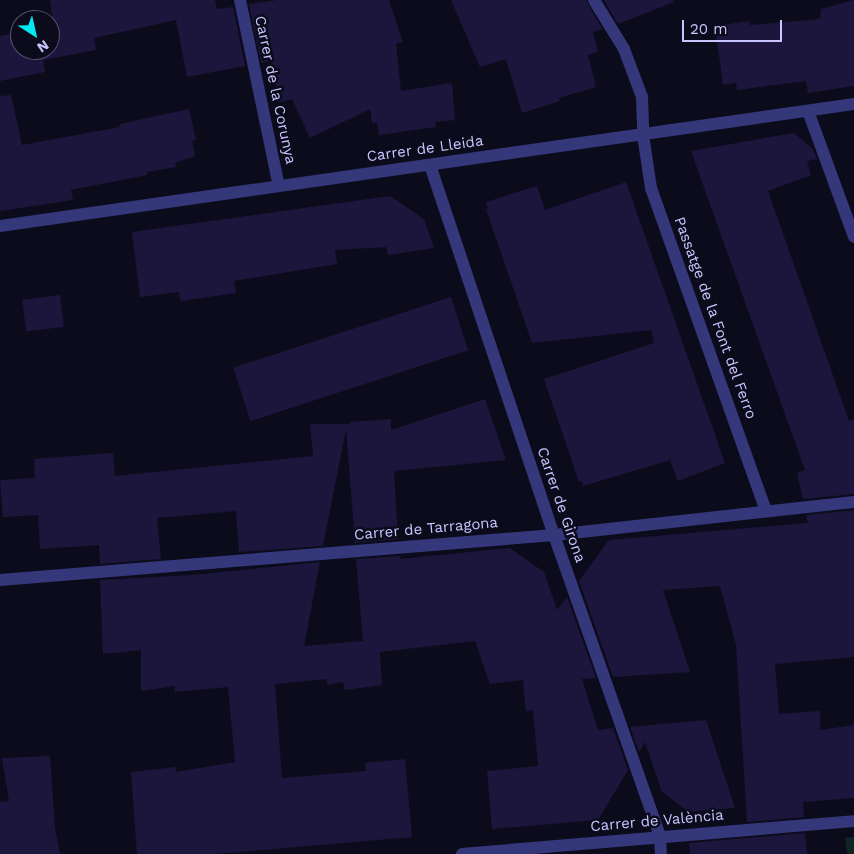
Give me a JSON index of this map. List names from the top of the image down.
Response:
{
  "streets": {
    "street": [
      "Carrer de la Corunya",
      "Carrer de Lleida",
      "Passatge de la Font del Ferro",
      "Carrer de Girona",
      "Carrer de Tarragona",
      "Carrer de València"
    ]
  },
  "crossings": [
    ["Carrer de la Corunya", "Carrer de Lleida"],
    ["Carrer de Lleida", "Passatge de la Font del Ferro"],
    ["Carrer de Lleida", "Carrer de Girona"],
    ["Passatge de la Font del Ferro", "Carrer de Tarragona"],
    ["Carrer de Girona", "Carrer de Tarragona"],
    ["Carrer de Girona", "Carrer de València"]
  ],
  "scale_bar": "20 m",
  "north": "bottom right"
}
